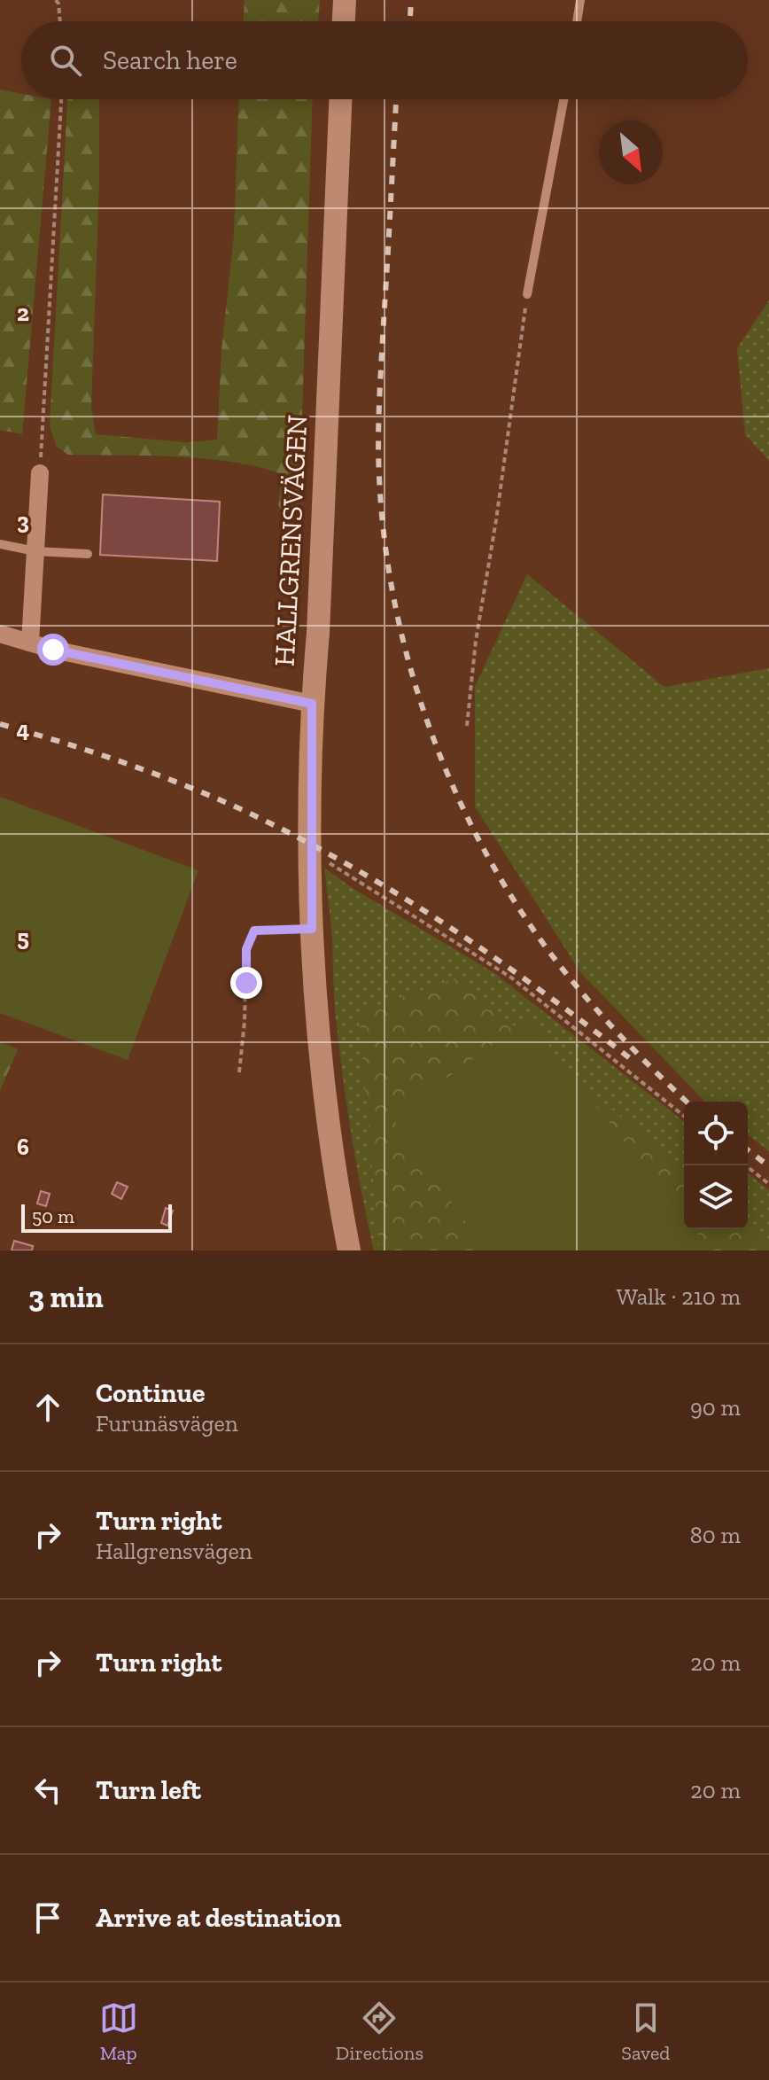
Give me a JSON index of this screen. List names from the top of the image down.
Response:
{
  "streets": {
    "street": ["HALLGRENSVÄGEN"]
  },
  "scale_bar": "50 m",
  "north": "bottom right",
  "page": {
    "search": "Search here",
    "scale": "50 m",
    "heading": ["3 min", "Walk · 210 m"],
    "list": [
      ["Continue", "Furunäsvägen", "90 m"],
      ["Turn right", "Hallgrensvägen", "80 m"],
      ["Turn right", "20 m"],
      ["Turn left", "20 m"],
      "Arrive at destination"
    ],
    "nav": ["Map", "Directions", "Saved"]
  },
  "grid": {
    "rows": [
      "2",
      "3",
      "4",
      "5",
      "6"
    ]
  }
}
